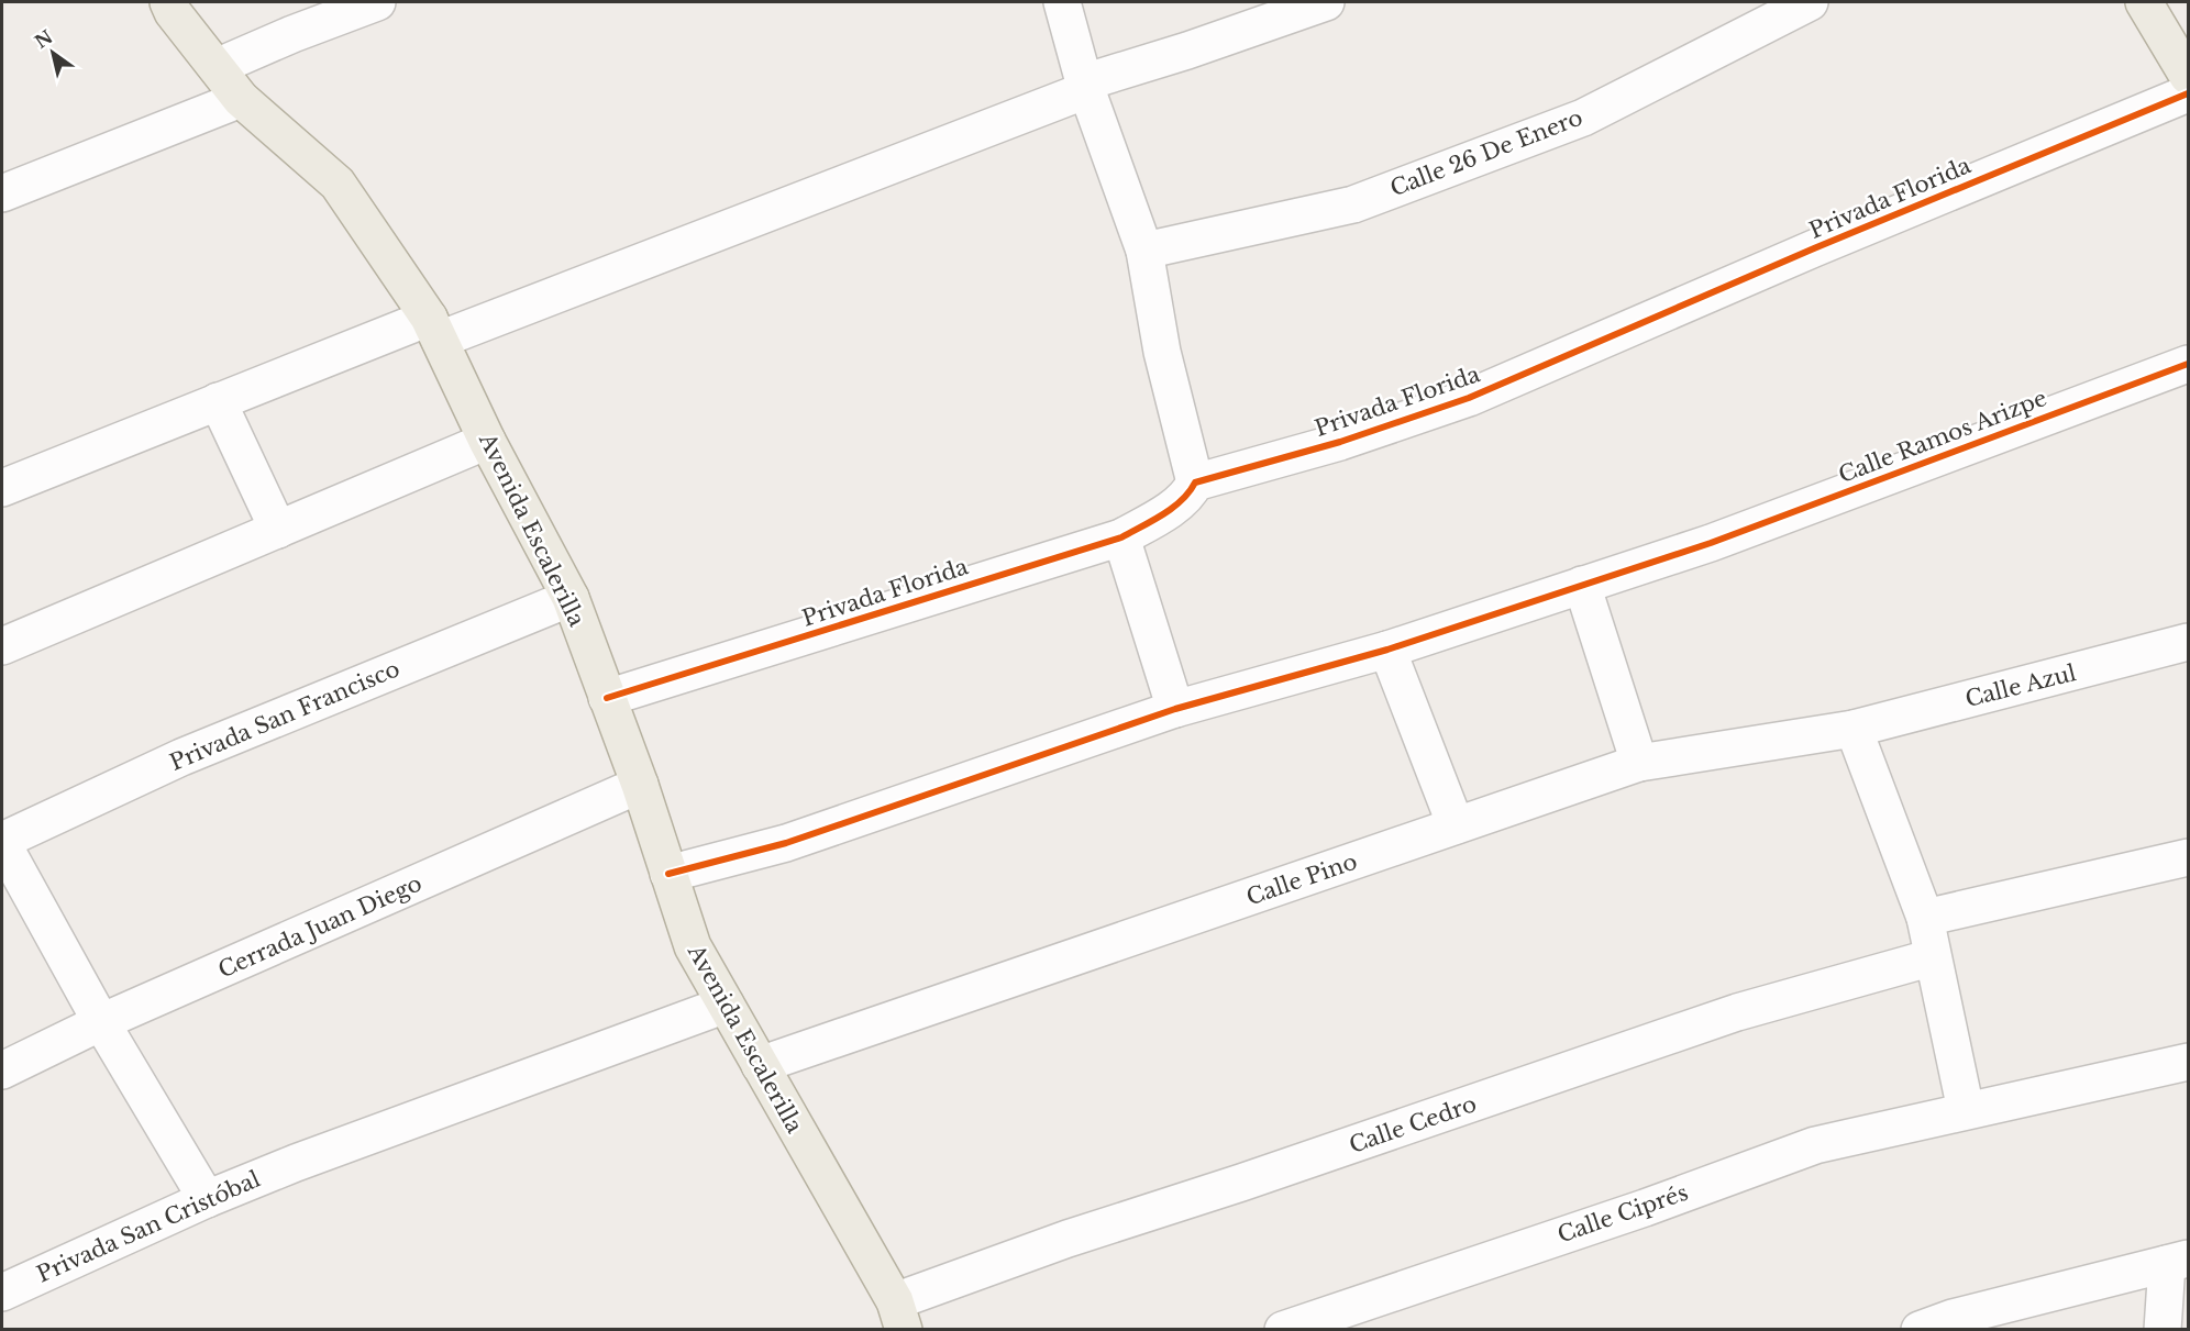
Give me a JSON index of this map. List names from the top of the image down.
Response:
{
  "streets": {
    "main road": ["Avenida Escalerilla"],
    "street": [
      "Calle 26 De Enero",
      "Privada Florida",
      "Calle Ramos Arizpe",
      "Calle Azul",
      "Privada San Francisco",
      "Calle Pino",
      "Cerrada Juan Diego",
      "Calle Cedro",
      "Calle Ciprés",
      "Privada San Cristóbal"
    ]
  },
  "crossings": [
    ["Privada Florida", "Avenida Escalerilla"],
    ["Calle Ramos Arizpe", "Avenida Escalerilla"],
    ["Avenida Escalerilla", "Privada San Francisco"],
    ["Avenida Escalerilla", "Calle Pino"],
    ["Avenida Escalerilla", "Cerrada Juan Diego"],
    ["Avenida Escalerilla", "Calle Cedro"],
    ["Avenida Escalerilla", "Privada San Cristóbal"],
    ["Calle Azul", "Calle Pino"]
  ],
  "north": "top left"
}
